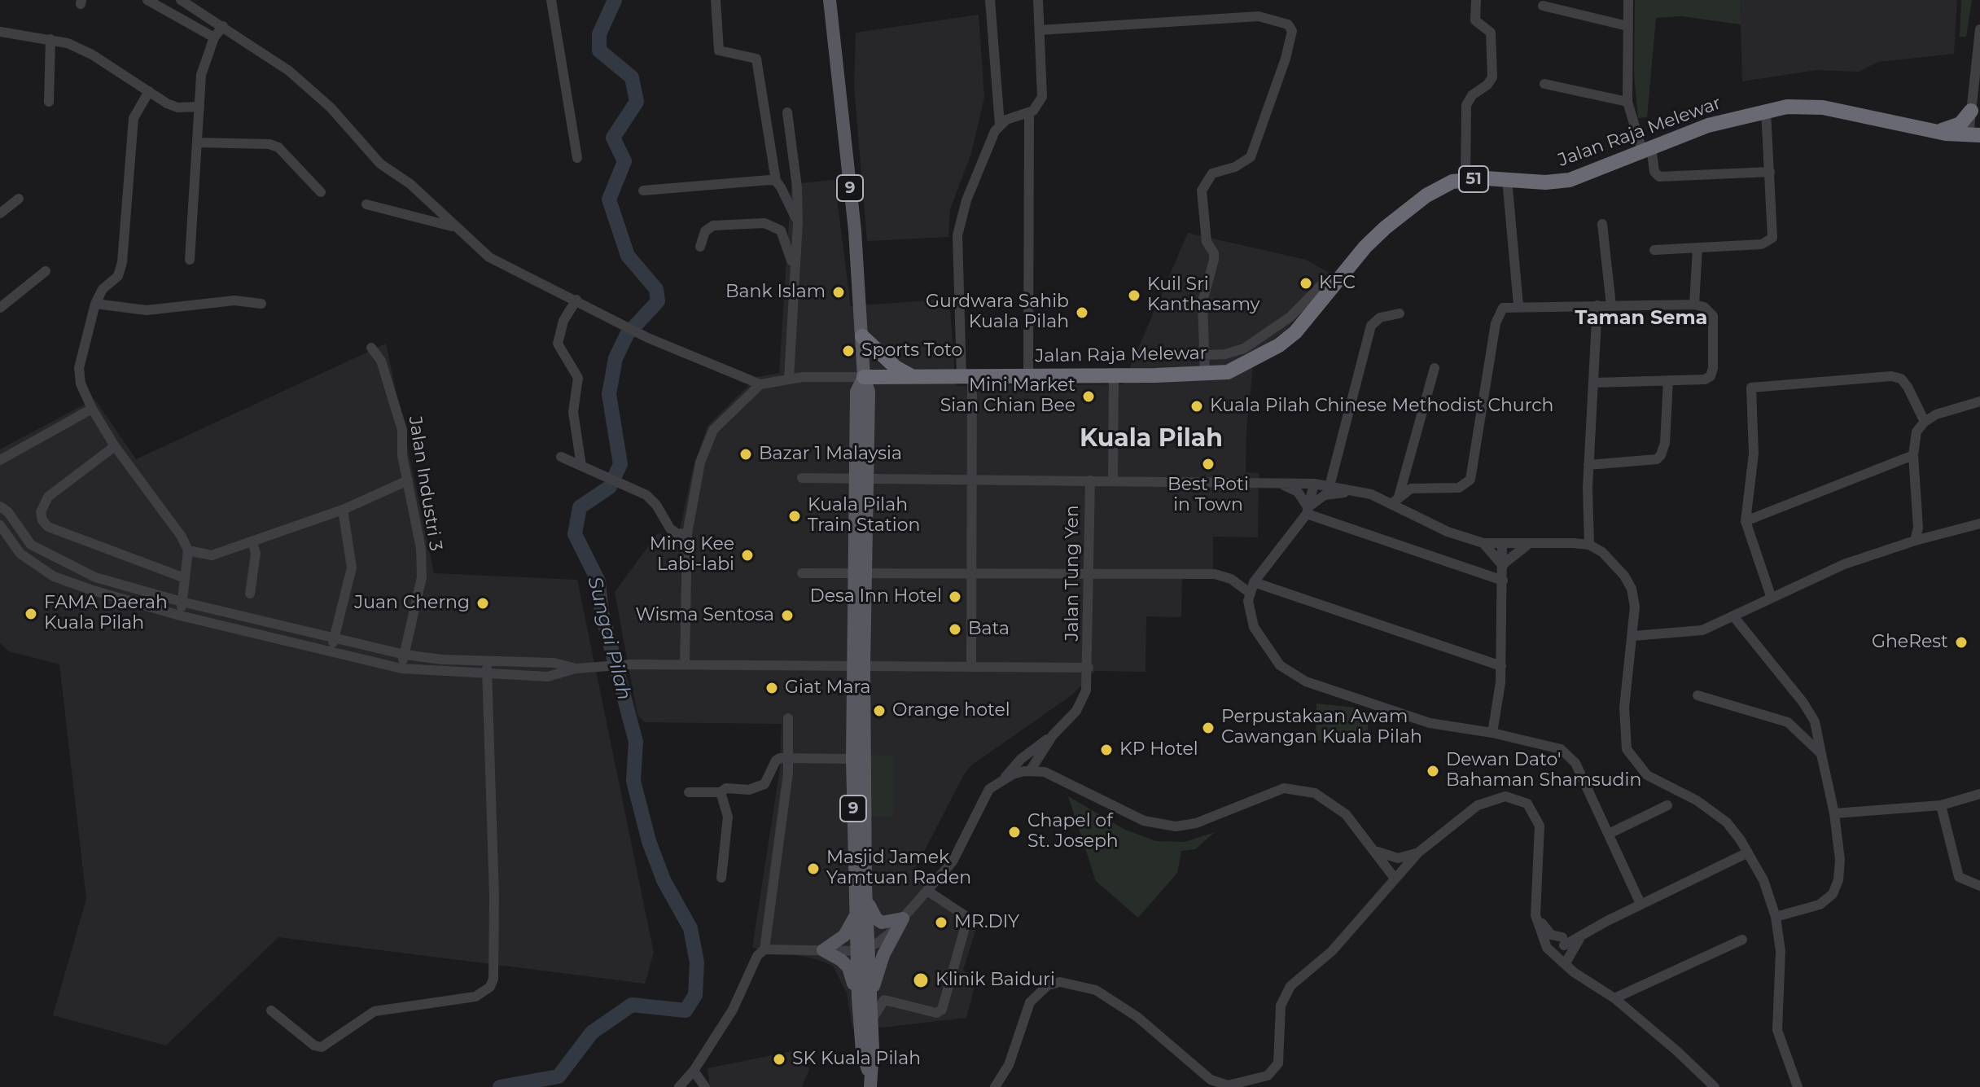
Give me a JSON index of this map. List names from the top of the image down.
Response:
{
  "streets": {
    "highway": ["Jalan Raja Melewar", "51"],
    "main road": ["9"],
    "street": ["Jalan Industri 3", "Jalan Tung Yen"]
  },
  "crossings": [
    ["Jalan Raja Melewar", "9"]
  ],
  "districts": ["Taman Sema", "Kuala Pilah"],
  "water": ["Sungai Pilah"],
  "places": [
    "KFC",
    "Bank Islam",
    "Kuil Sri Kanthasamy",
    "Gurdwara Sahib Kuala Pilah",
    "Sports Toto",
    "Mini Market Sian Chian Bee",
    "Kuala Pilah Chinese Methodist Church",
    "Bazar 1 Malaysia",
    "Best Roti in Town",
    "Kuala Pilah Train Station",
    "Ming Kee Labi-labi",
    "Desa Inn Hotel",
    "Juan Cherng",
    "FAMA Daerah Kuala Pilah",
    "Wisma Sentosa",
    "Bata",
    "GheRest",
    "Giat Mara",
    "Orange hotel",
    "Perpustakaan Awam Cawangan Kuala Pilah",
    "KP Hotel",
    "Dewan Dato' Bahaman Shamsudin",
    "Chapel of St. Joseph",
    "Masjid Jamek Yamtuan Raden",
    "MR.DIY",
    "Klinik Baiduri",
    "SK Kuala Pilah"
  ]
}
